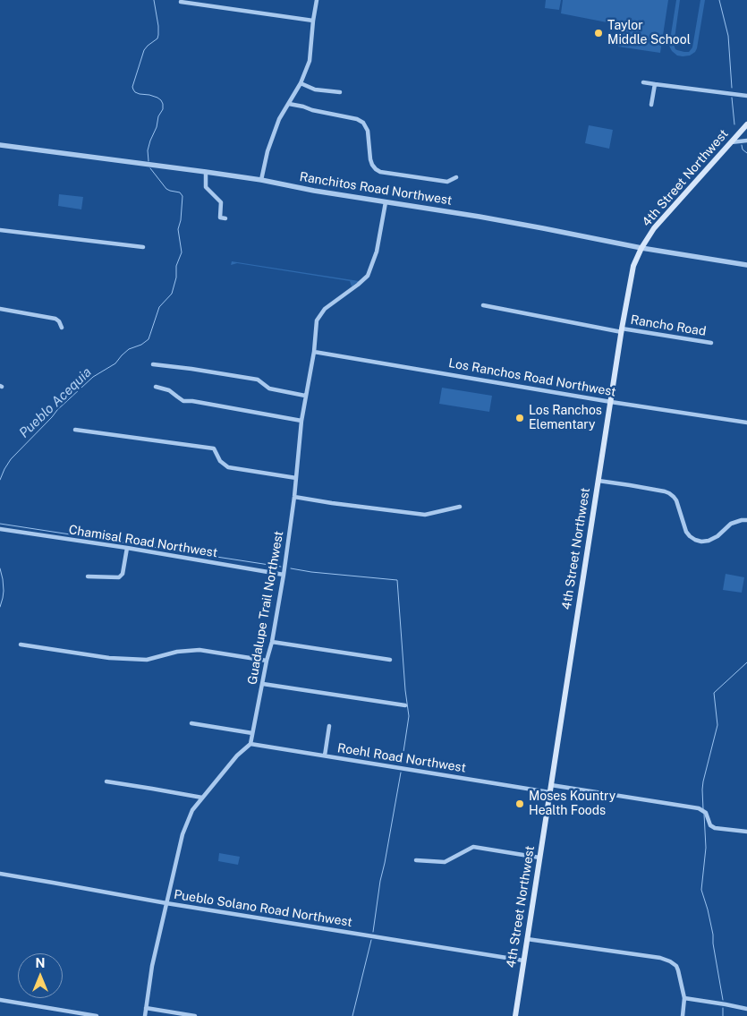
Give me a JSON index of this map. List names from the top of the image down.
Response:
{
  "streets": {
    "main road": ["4th Street Northwest"],
    "street": [
      "Ranchitos Road Northwest",
      "Rancho Road",
      "Los Ranchos Road Northwest",
      "Chamisal Road Northwest",
      "Guadalupe Trail Northwest",
      "Roehl Road Northwest",
      "Pueblo Solano Road Northwest"
    ]
  },
  "crossings": [
    ["4th Street Northwest", "Ranchitos Road Northwest"],
    ["4th Street Northwest", "Rancho Road"],
    ["4th Street Northwest", "Los Ranchos Road Northwest"],
    ["4th Street Northwest", "Roehl Road Northwest"],
    ["4th Street Northwest", "Pueblo Solano Road Northwest"],
    ["Ranchitos Road Northwest", "Guadalupe Trail Northwest"],
    ["Los Ranchos Road Northwest", "Guadalupe Trail Northwest"],
    ["Chamisal Road Northwest", "Guadalupe Trail Northwest"],
    ["Guadalupe Trail Northwest", "Roehl Road Northwest"]
  ],
  "water": ["Pueblo Acequia"],
  "places": ["Taylor Middle School", "Los Ranchos Elementary", "Moses Kountry Health Foods"],
  "north": "top"
}
